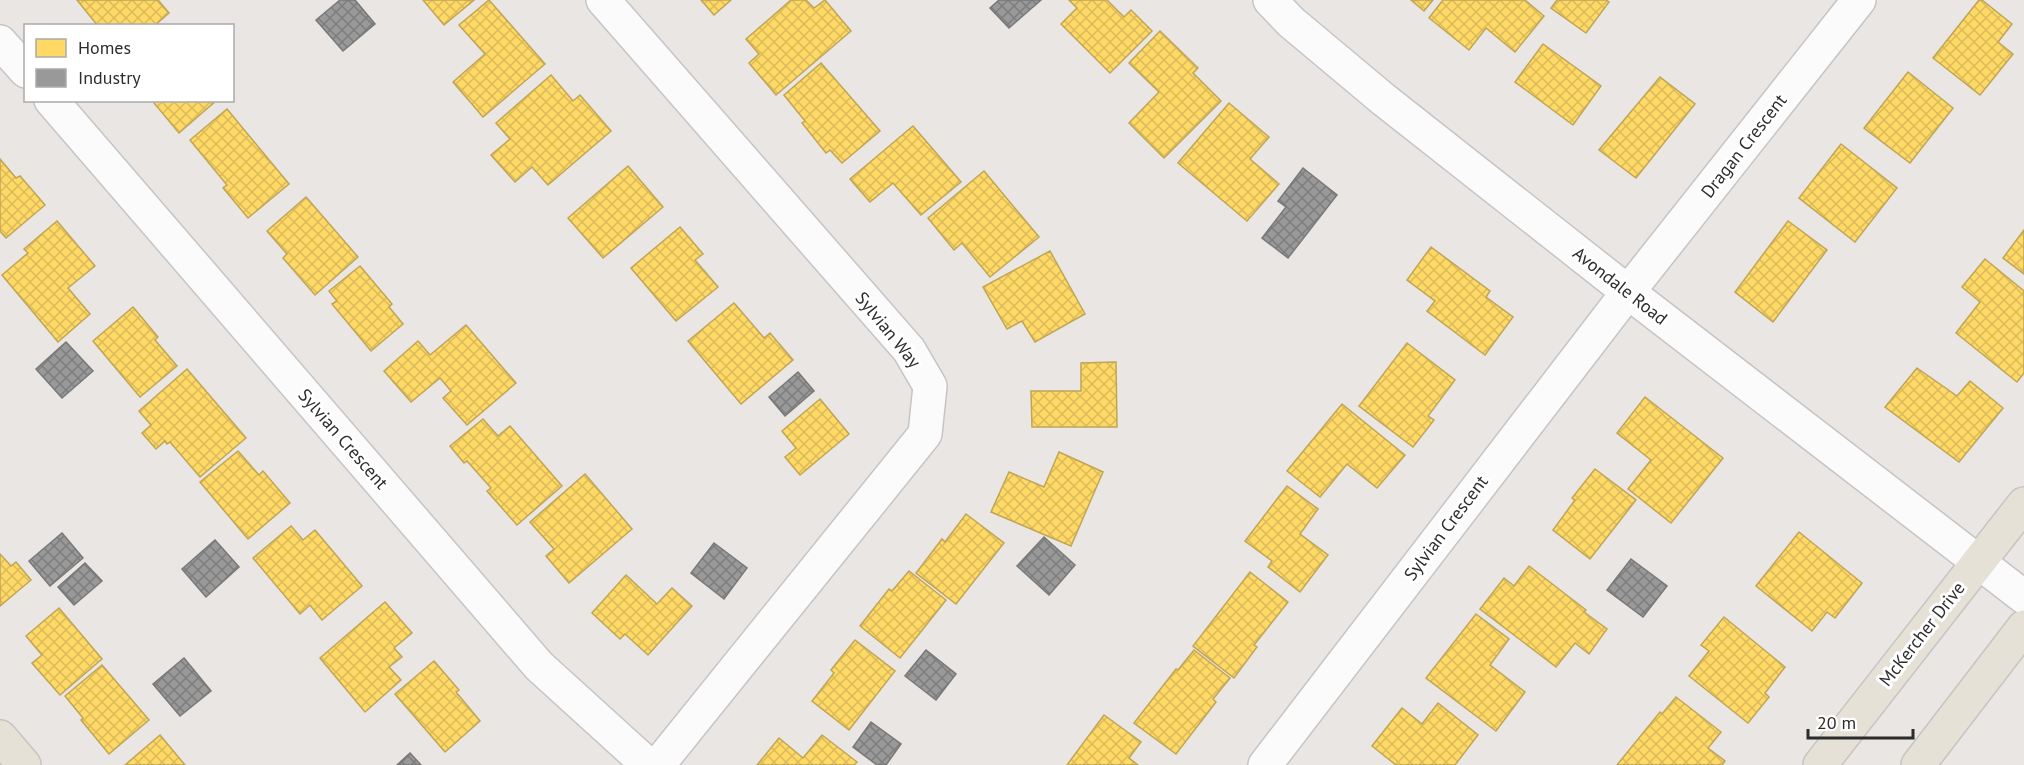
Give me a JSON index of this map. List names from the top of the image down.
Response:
{
  "streets": {
    "main road": ["McKercher Drive"],
    "street": [
      "Dragan Crescent",
      "Avondale Road",
      "Sylvian Way",
      "Sylvian Crescent"
    ]
  },
  "crossings": [
    ["Dragan Crescent", "Avondale Road"],
    ["Dragan Crescent", "Sylvian Crescent"],
    ["Avondale Road", "Sylvian Crescent"],
    ["Avondale Road", "McKercher Drive"]
  ],
  "legend": ["Homes", "Industry"],
  "scale_bar": "20 m"
}
